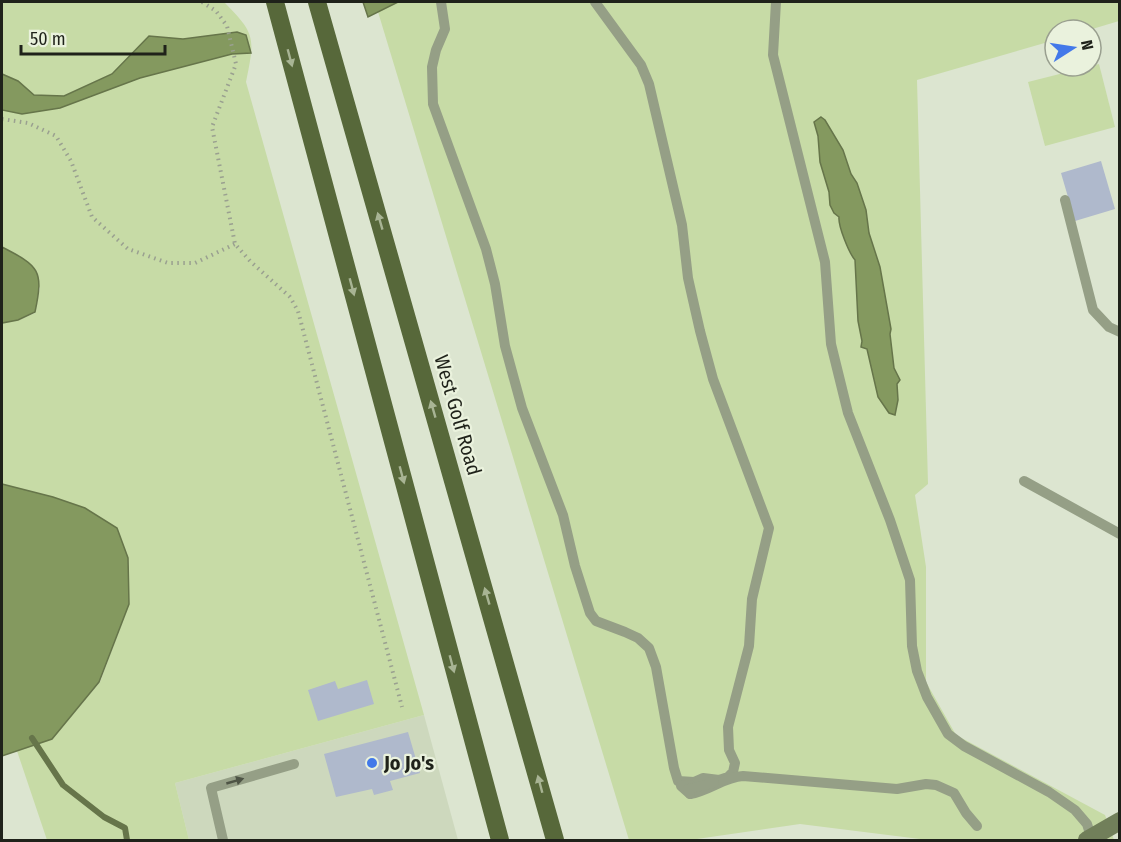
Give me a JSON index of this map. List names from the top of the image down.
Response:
{
  "streets": {
    "main road": ["West Golf Road"]
  },
  "places": ["Jo Jo's"],
  "scale_bar": "50 m",
  "north": "right"
}
